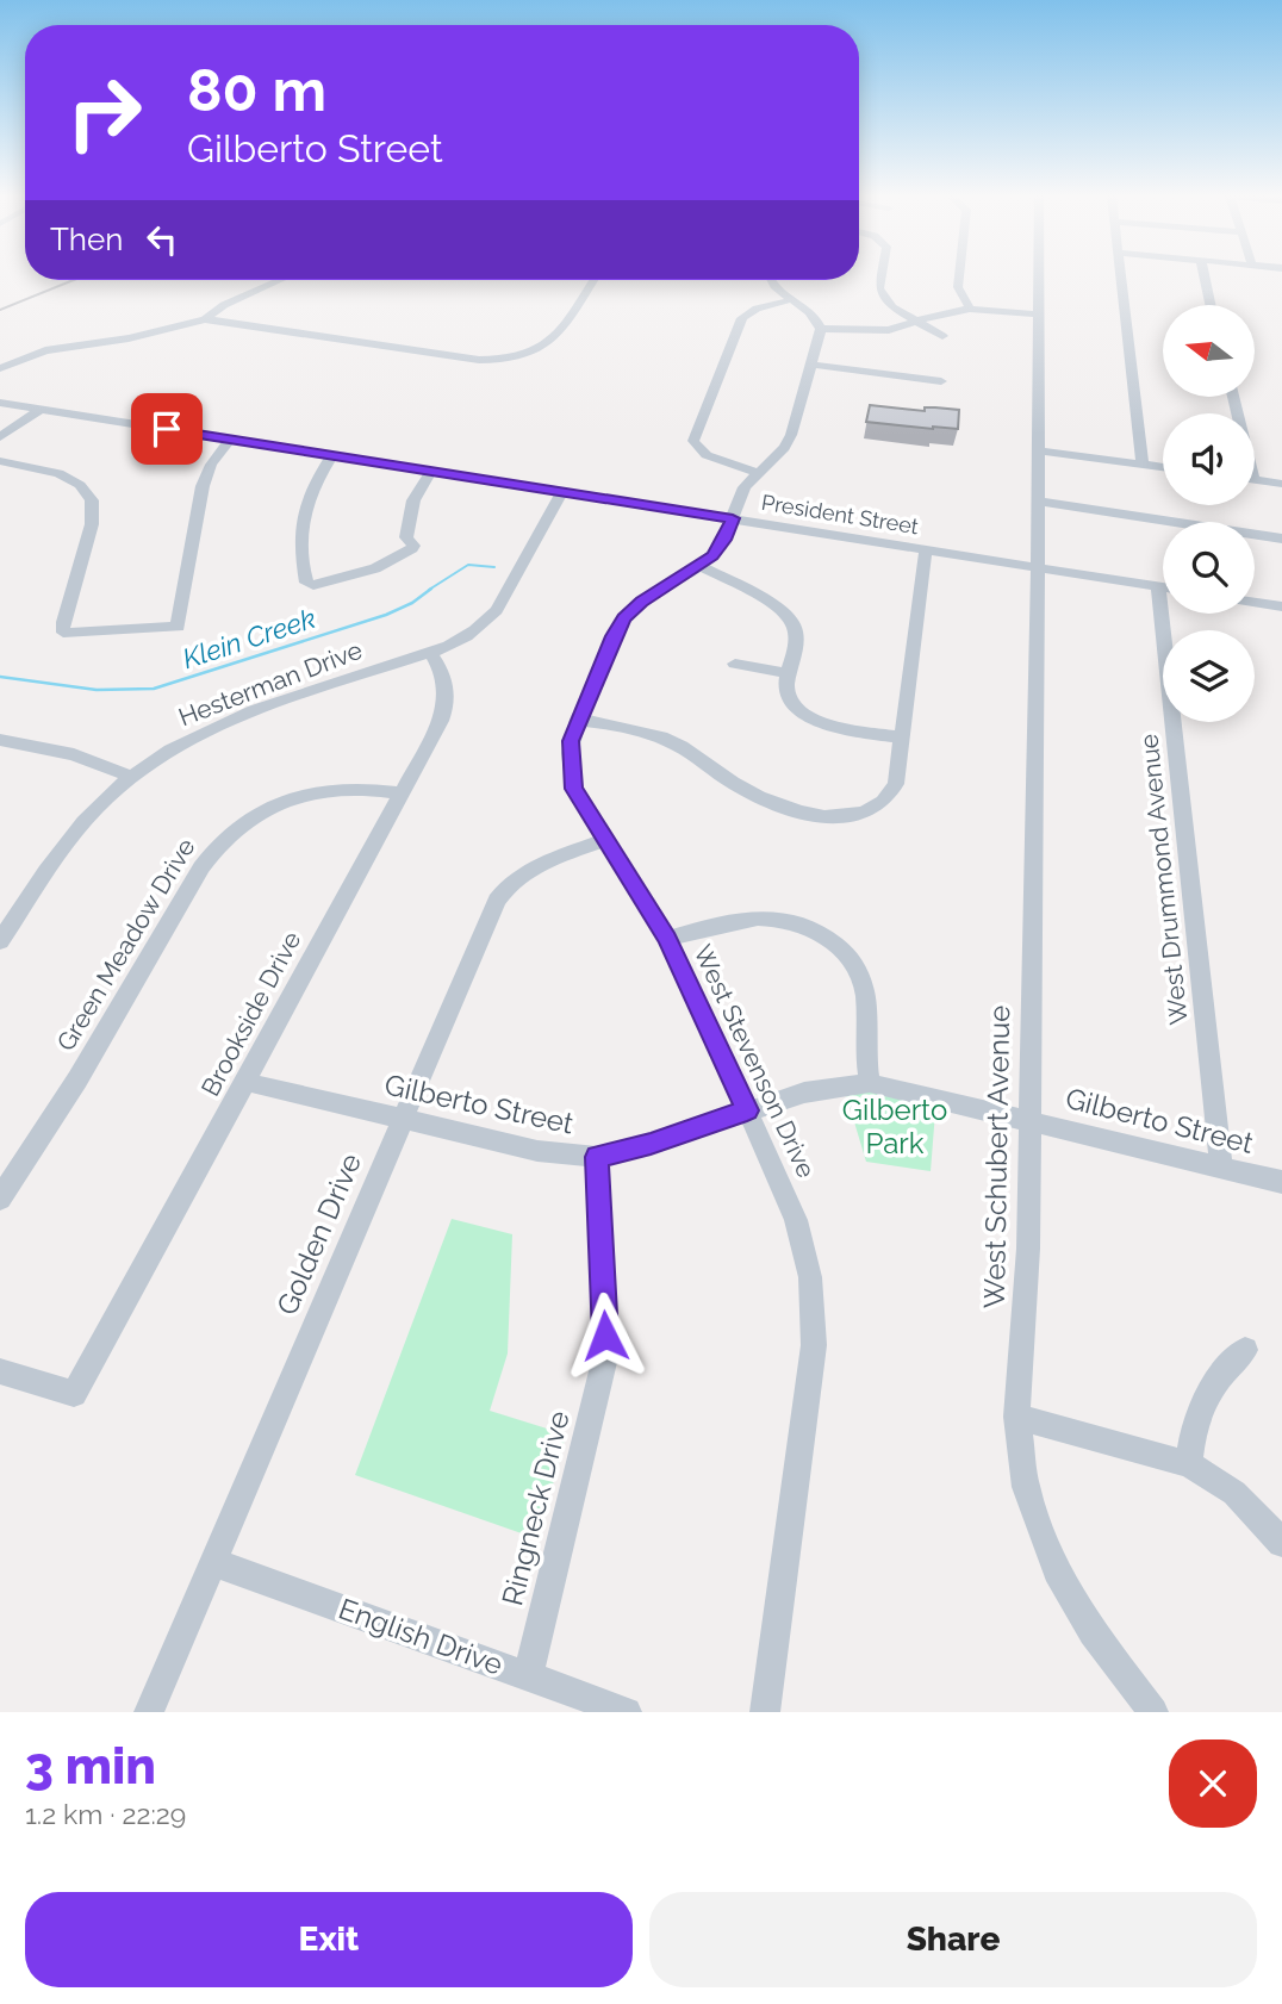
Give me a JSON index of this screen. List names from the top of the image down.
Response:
{
  "streets": {
    "street": [
      "President Street",
      "Hesterman Drive",
      "West Drummond Avenue",
      "Green Meadow Drive",
      "Brookside Drive",
      "West Stevenson Drive",
      "Gilberto Street",
      "West Schubert Avenue",
      "Golden Drive",
      "Ringneck Drive",
      "English Drive"
    ]
  },
  "crossings": [
    ["President Street", "Hesterman Drive"],
    ["President Street", "West Drummond Avenue"],
    ["President Street", "West Stevenson Drive"],
    ["President Street", "West Schubert Avenue"],
    ["Hesterman Drive", "Brookside Drive"],
    ["West Drummond Avenue", "Gilberto Street"],
    ["Green Meadow Drive", "Brookside Drive"],
    ["Brookside Drive", "Gilberto Street"],
    ["West Stevenson Drive", "Gilberto Street"],
    ["West Stevenson Drive", "Golden Drive"],
    ["Gilberto Street", "West Schubert Avenue"],
    ["Gilberto Street", "Golden Drive"],
    ["Gilberto Street", "Ringneck Drive"],
    ["Golden Drive", "English Drive"],
    ["Ringneck Drive", "English Drive"]
  ],
  "water": ["Klein Creek"],
  "parks": ["Gilberto Park"],
  "north": "left",
  "page": {
    "turn": ["80 m", "Gilberto Street"],
    "then": "Then",
    "heading": ["3 min", "1.2 km · 22:29"],
    "buttons": ["Exit", "Share"]
  }
}
